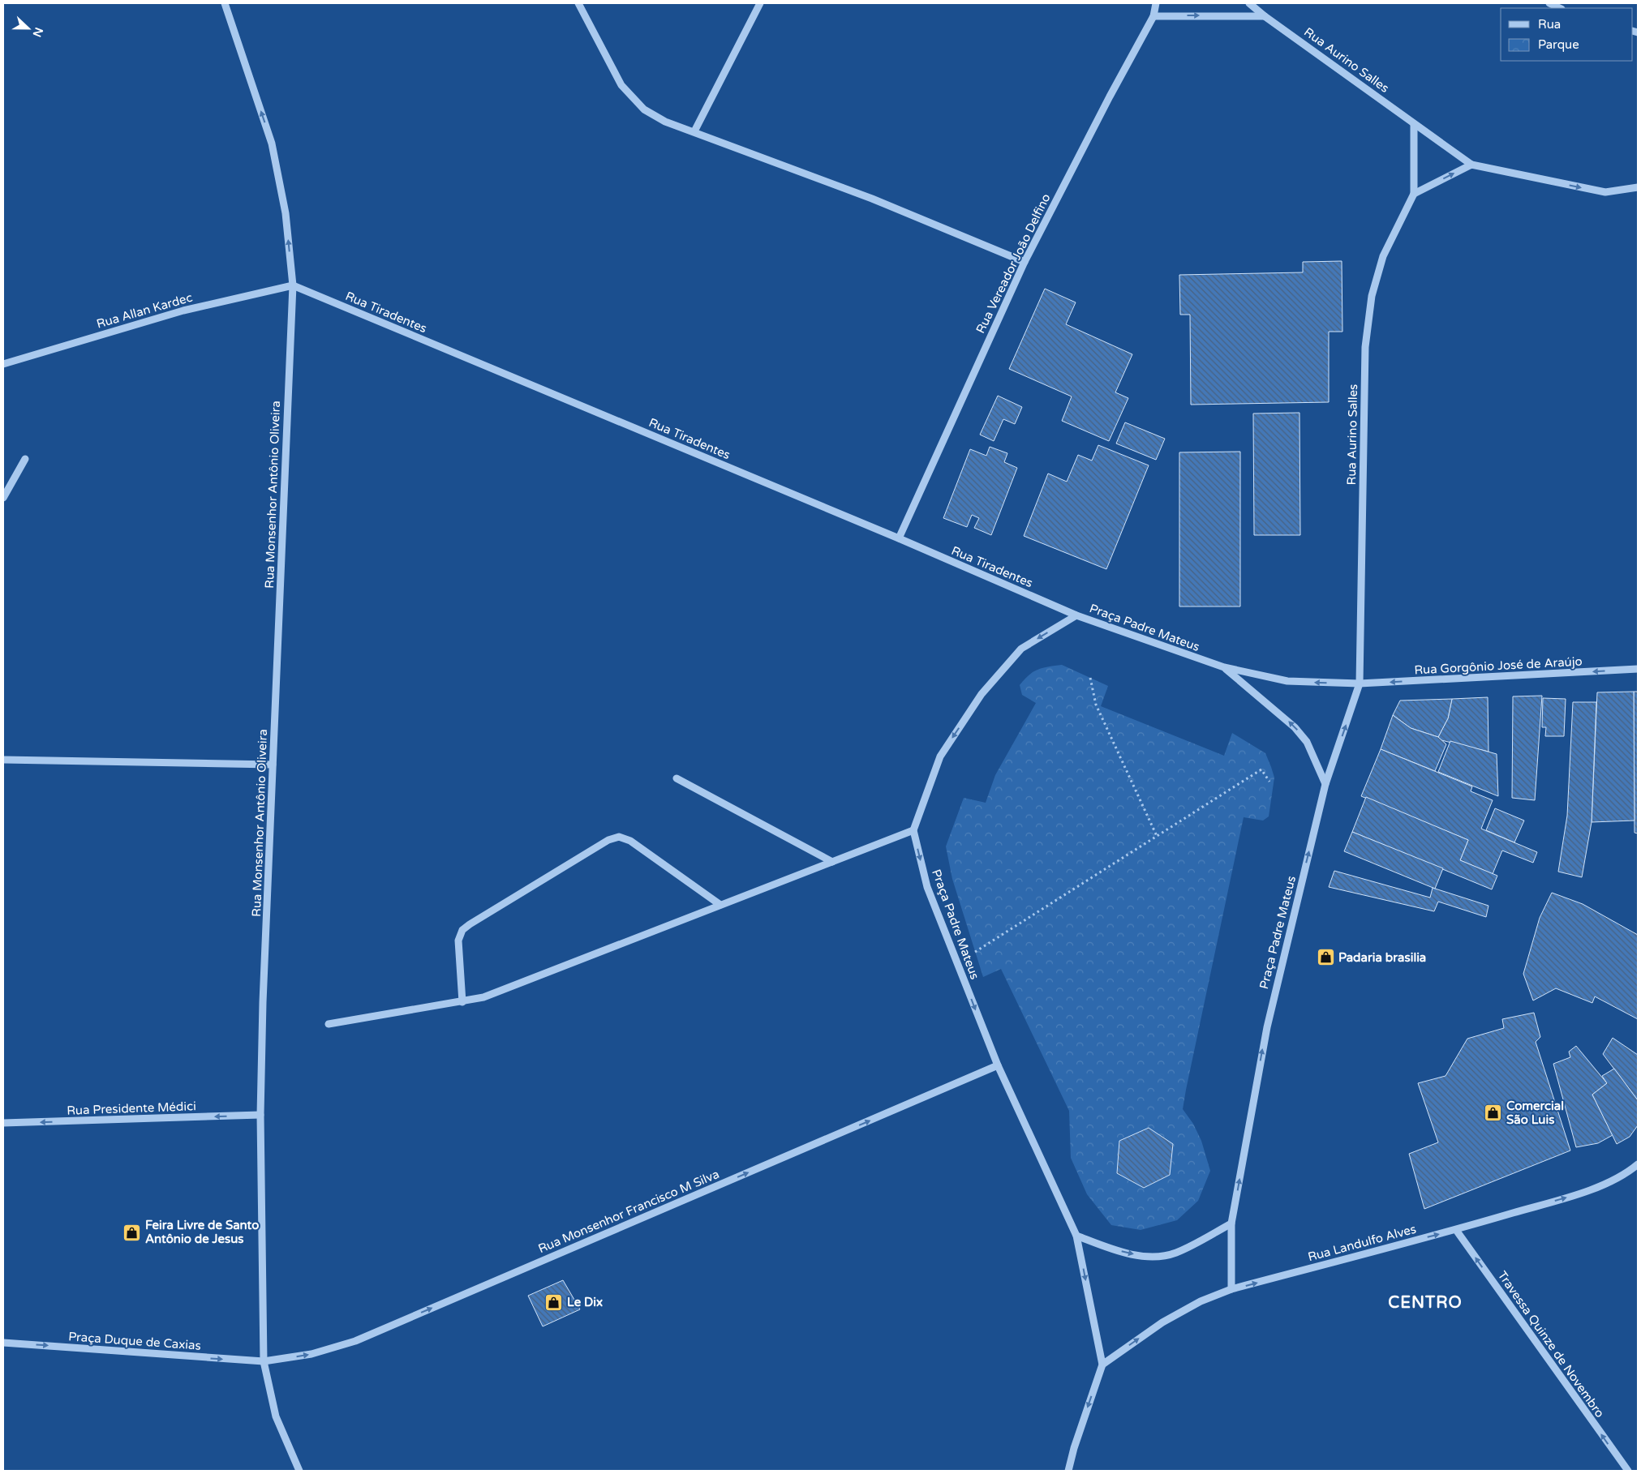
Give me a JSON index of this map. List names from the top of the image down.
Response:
{
  "streets": {
    "street": [
      "Rua Aurino Salles",
      "Rua Vereador João Delfino",
      "Rua Allan Kardec",
      "Rua Tiradentes",
      "Rua Monsenhor Antônio Oliveira",
      "Praça Padre Mateus",
      "Rua Gorgônio José de Araújo",
      "Rua Presidente Médici",
      "Rua Monsenhor Francisco M Silva",
      "Rua Landulfo Alves",
      "Praça Duque de Caxias",
      "Travessa Quinze de Novembro"
    ]
  },
  "crossings": [
    ["Rua Aurino Salles", "Praça Padre Mateus"],
    ["Rua Aurino Salles", "Rua Gorgônio José de Araújo"],
    ["Rua Vereador João Delfino", "Rua Tiradentes"],
    ["Rua Allan Kardec", "Rua Tiradentes"],
    ["Rua Allan Kardec", "Rua Monsenhor Antônio Oliveira"],
    ["Rua Tiradentes", "Rua Monsenhor Antônio Oliveira"],
    ["Rua Tiradentes", "Praça Padre Mateus"],
    ["Rua Monsenhor Antônio Oliveira", "Rua Presidente Médici"],
    ["Rua Monsenhor Antônio Oliveira", "Rua Monsenhor Francisco M Silva"],
    ["Rua Monsenhor Antônio Oliveira", "Praça Duque de Caxias"],
    ["Praça Padre Mateus", "Rua Gorgônio José de Araújo"],
    ["Praça Padre Mateus", "Rua Monsenhor Francisco M Silva"],
    ["Praça Padre Mateus", "Rua Landulfo Alves"],
    ["Rua Monsenhor Francisco M Silva", "Praça Duque de Caxias"],
    ["Rua Landulfo Alves", "Travessa Quinze de Novembro"]
  ],
  "one_way": [
    "Rua Gorgônio José de Araújo",
    "Rua Presidente Médici",
    "Rua Monsenhor Francisco M Silva",
    "Rua Landulfo Alves",
    "Praça Duque de Caxias",
    "Travessa Quinze de Novembro"
  ],
  "districts": ["CENTRO"],
  "places": {
    "shop": [
      "Padaria brasilia",
      "Comercial São Luis",
      "Feira Livre de Santo Antônio de Jesus",
      "Le Dix"
    ]
  },
  "legend": ["Rua", "Parque"],
  "north": "right"
}
